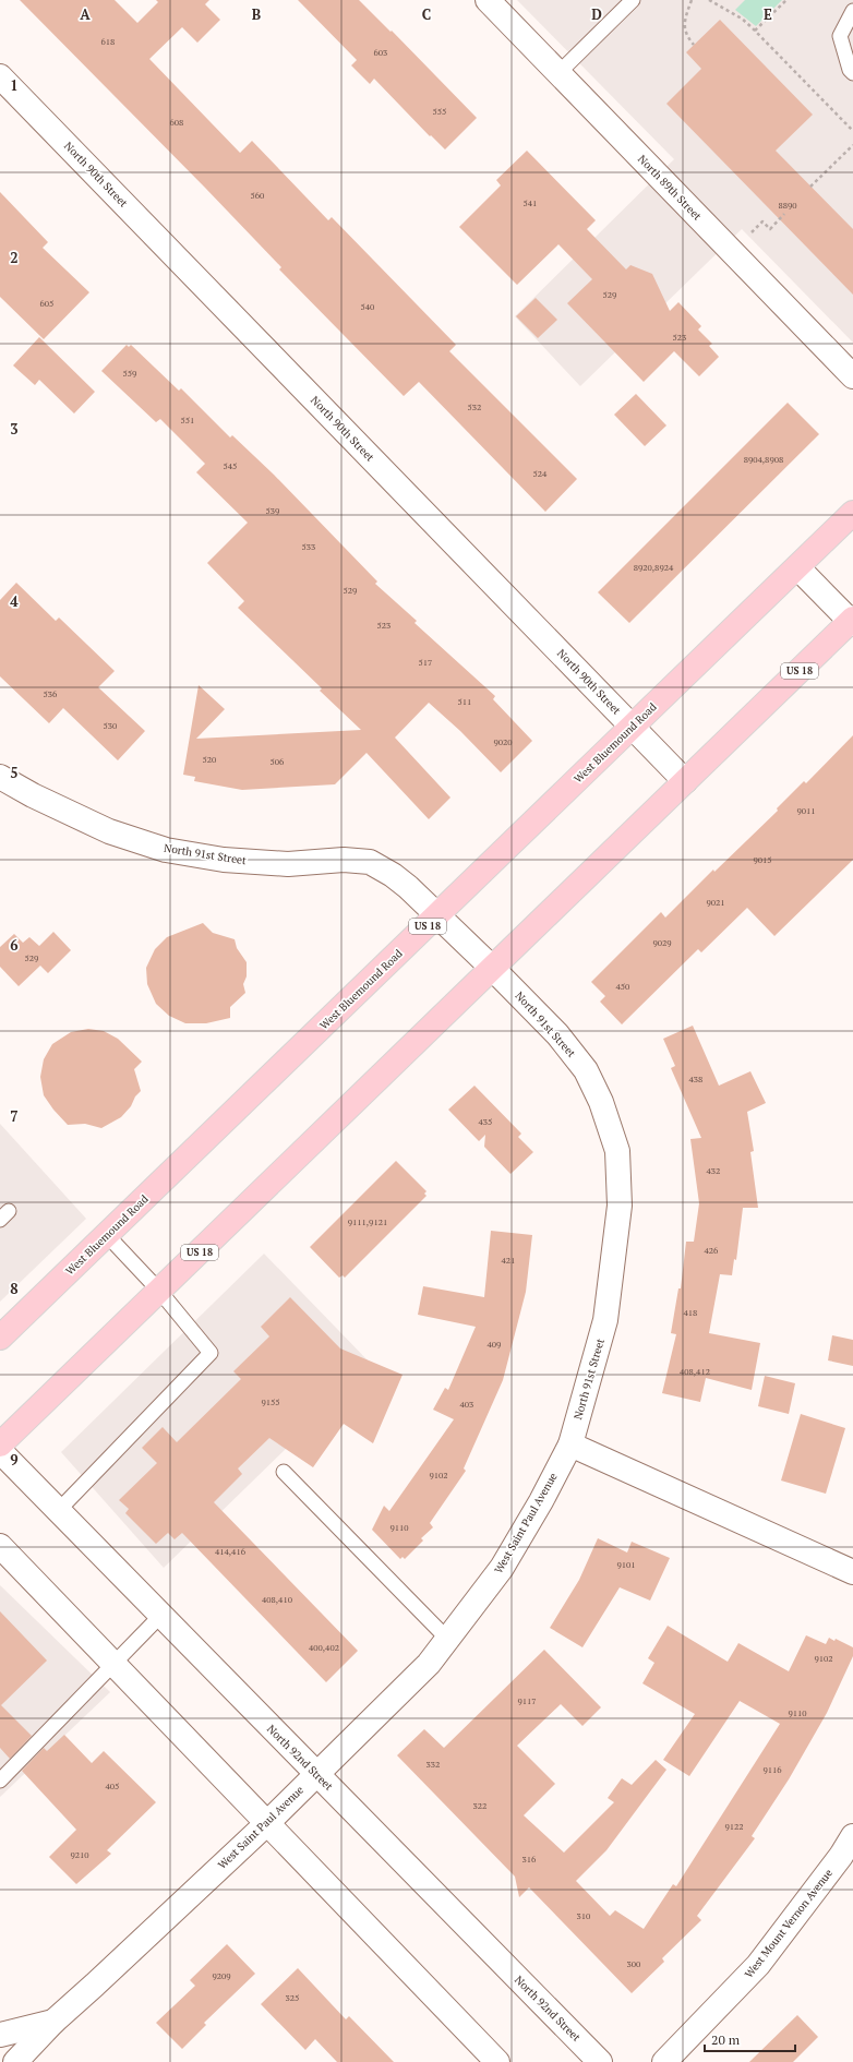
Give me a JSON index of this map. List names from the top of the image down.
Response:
{
  "streets": {
    "main road": ["US 18", "West Bluemound Road"],
    "street": [
      "North 90th Street",
      "North 89th Street",
      "North 91st Street",
      "West Saint Paul Avenue",
      "North 92nd Street",
      "West Mount Vernon Avenue"
    ]
  },
  "crossings": [
    ["North 90th Street", "US 18"],
    ["North 90th Street", "West Bluemound Road"],
    ["US 18", "North 91st Street"],
    ["West Bluemound Road", "North 91st Street"],
    ["North 91st Street", "West Saint Paul Avenue"],
    ["West Saint Paul Avenue", "North 92nd Street"]
  ],
  "house_numbers": [
    "618",
    "603",
    "555",
    "608",
    "560",
    "541",
    "8890",
    "529",
    "605",
    "540",
    "523",
    "559",
    "532",
    "551",
    "8904,8908",
    "545",
    "524",
    "539",
    "533",
    "8920,8924",
    "529",
    "523",
    "517",
    "536",
    "511",
    "530",
    "9020",
    "520",
    "506",
    "9011",
    "9015",
    "9021",
    "9029",
    "529",
    "450",
    "438",
    "435",
    "432",
    "9111,9121",
    "426",
    "421",
    "418",
    "409",
    "408,412",
    "9155",
    "403",
    "9102",
    "9110",
    "414,416",
    "9101",
    "408,410",
    "400,402",
    "9102",
    "9117",
    "9110",
    "332",
    "9116",
    "405",
    "322",
    "9122",
    "9210",
    "316",
    "310",
    "300",
    "9209",
    "325"
  ],
  "scale_bar": "20 m",
  "grid": {
    "columns": [
      "A",
      "B",
      "C",
      "D",
      "E"
    ],
    "rows": [
      "1",
      "2",
      "3",
      "4",
      "5",
      "6",
      "7",
      "8",
      "9"
    ]
  }
}
